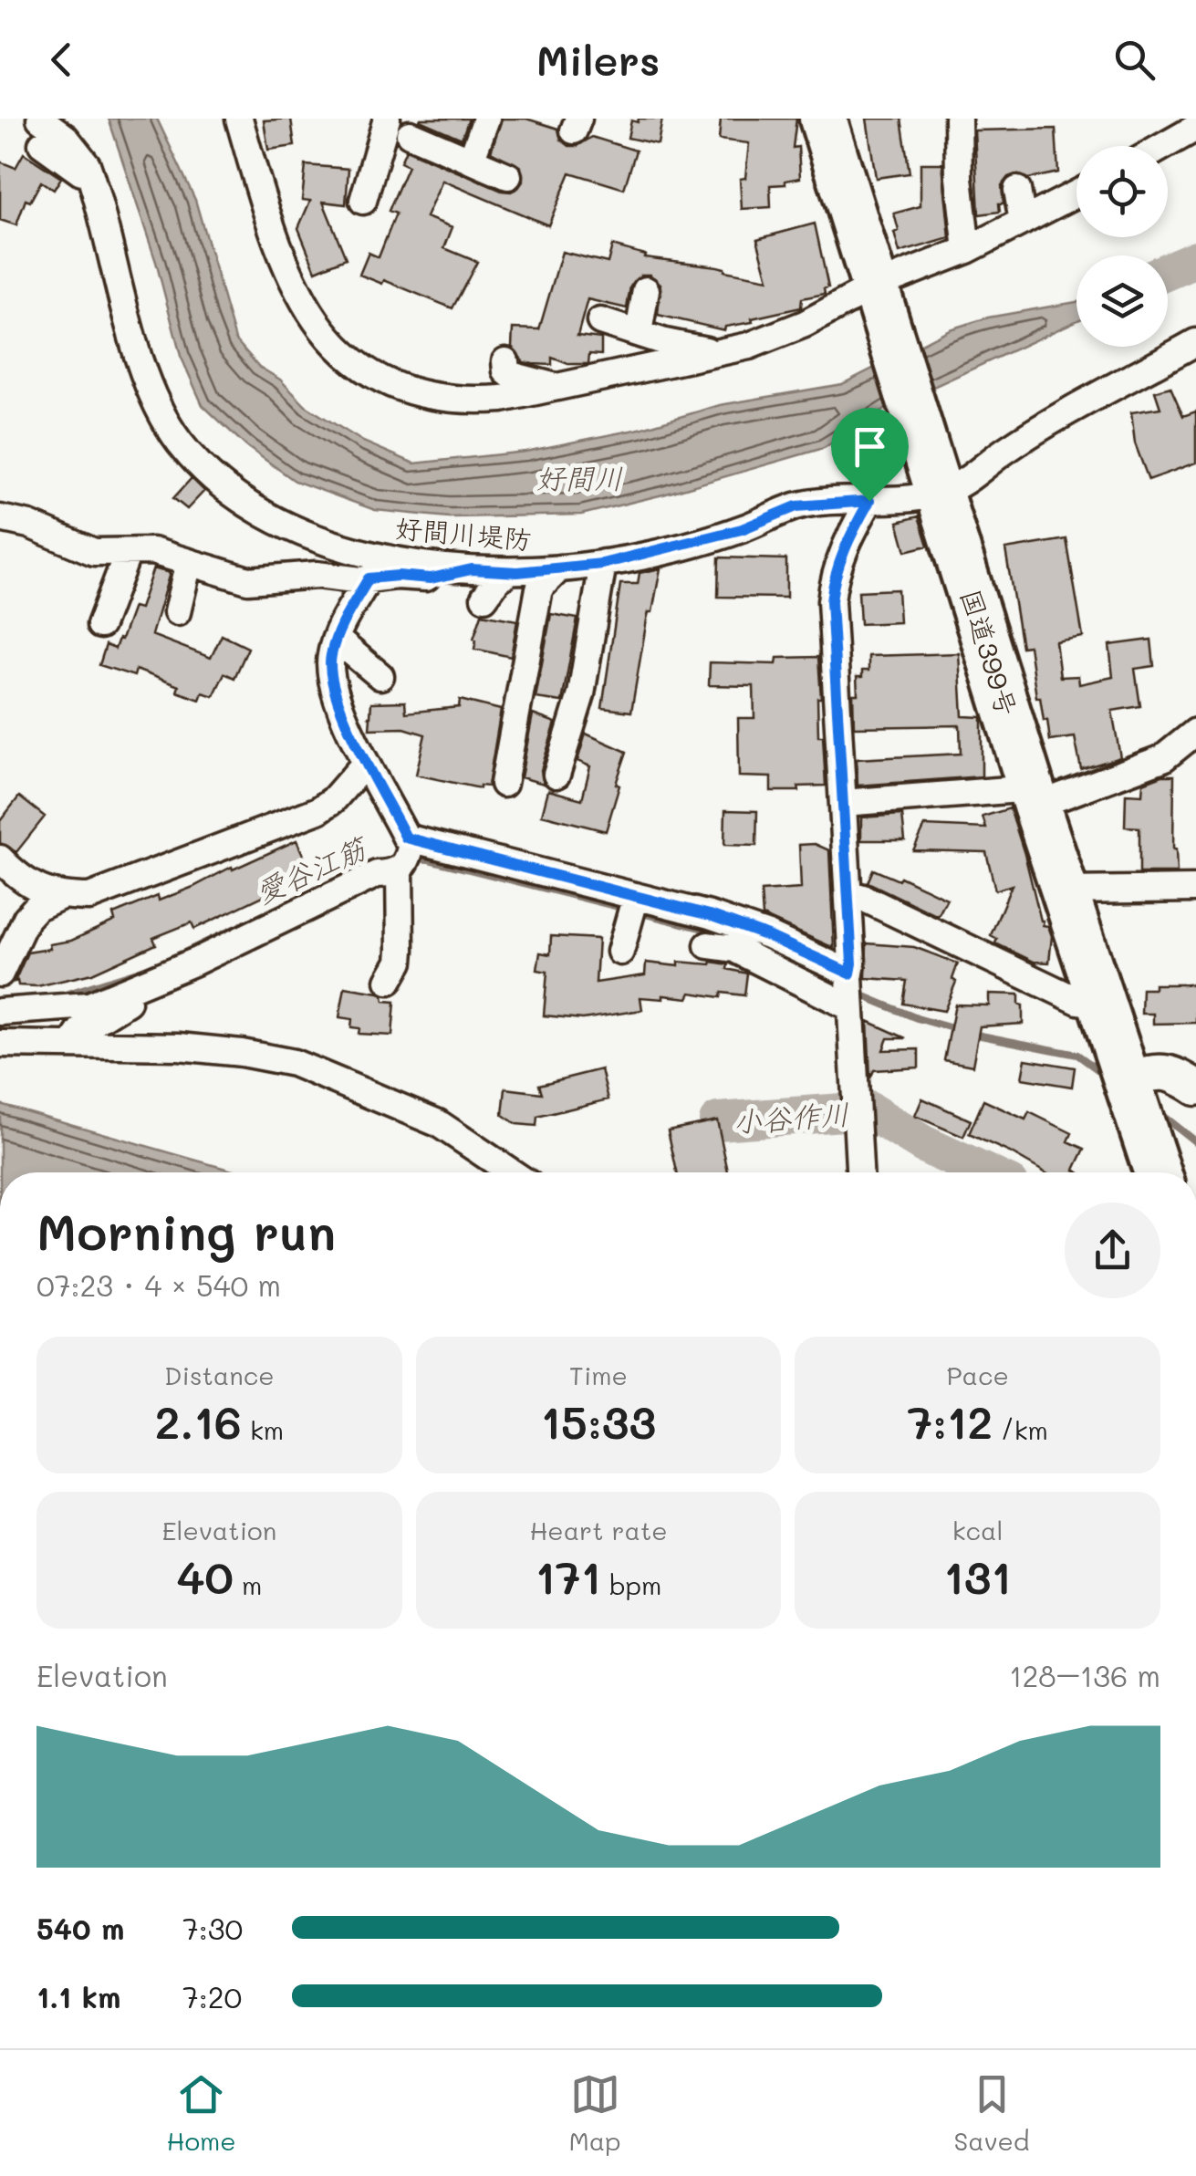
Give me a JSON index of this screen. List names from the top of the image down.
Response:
{
  "streets": {
    "highway": ["国道399号"],
    "street": ["好間川堤防"]
  },
  "crossings": [
    ["好間川堤防", "国道399号"]
  ],
  "water": ["好間川", "愛谷江筋", "小谷作川"],
  "page": {
    "header": "Milers",
    "heading": ["Morning run", "07:23 · 4 × 540 m"],
    "stats": [
      ["Distance", "2.16 km"],
      ["Time", "15:33"],
      ["Pace", "7:12 /km"],
      ["Elevation", "40 m"],
      ["Heart rate", "171 bpm"],
      ["kcal", "131"]
    ],
    "chart": ["Elevation", "128–136 m"],
    "list": [
      {
        "name": "540 m",
        "note": "7:30"
      },
      {
        "name": "1.1 km",
        "note": "7:20"
      }
    ],
    "tabs": ["Home", "Map", "Saved"]
  }
}
